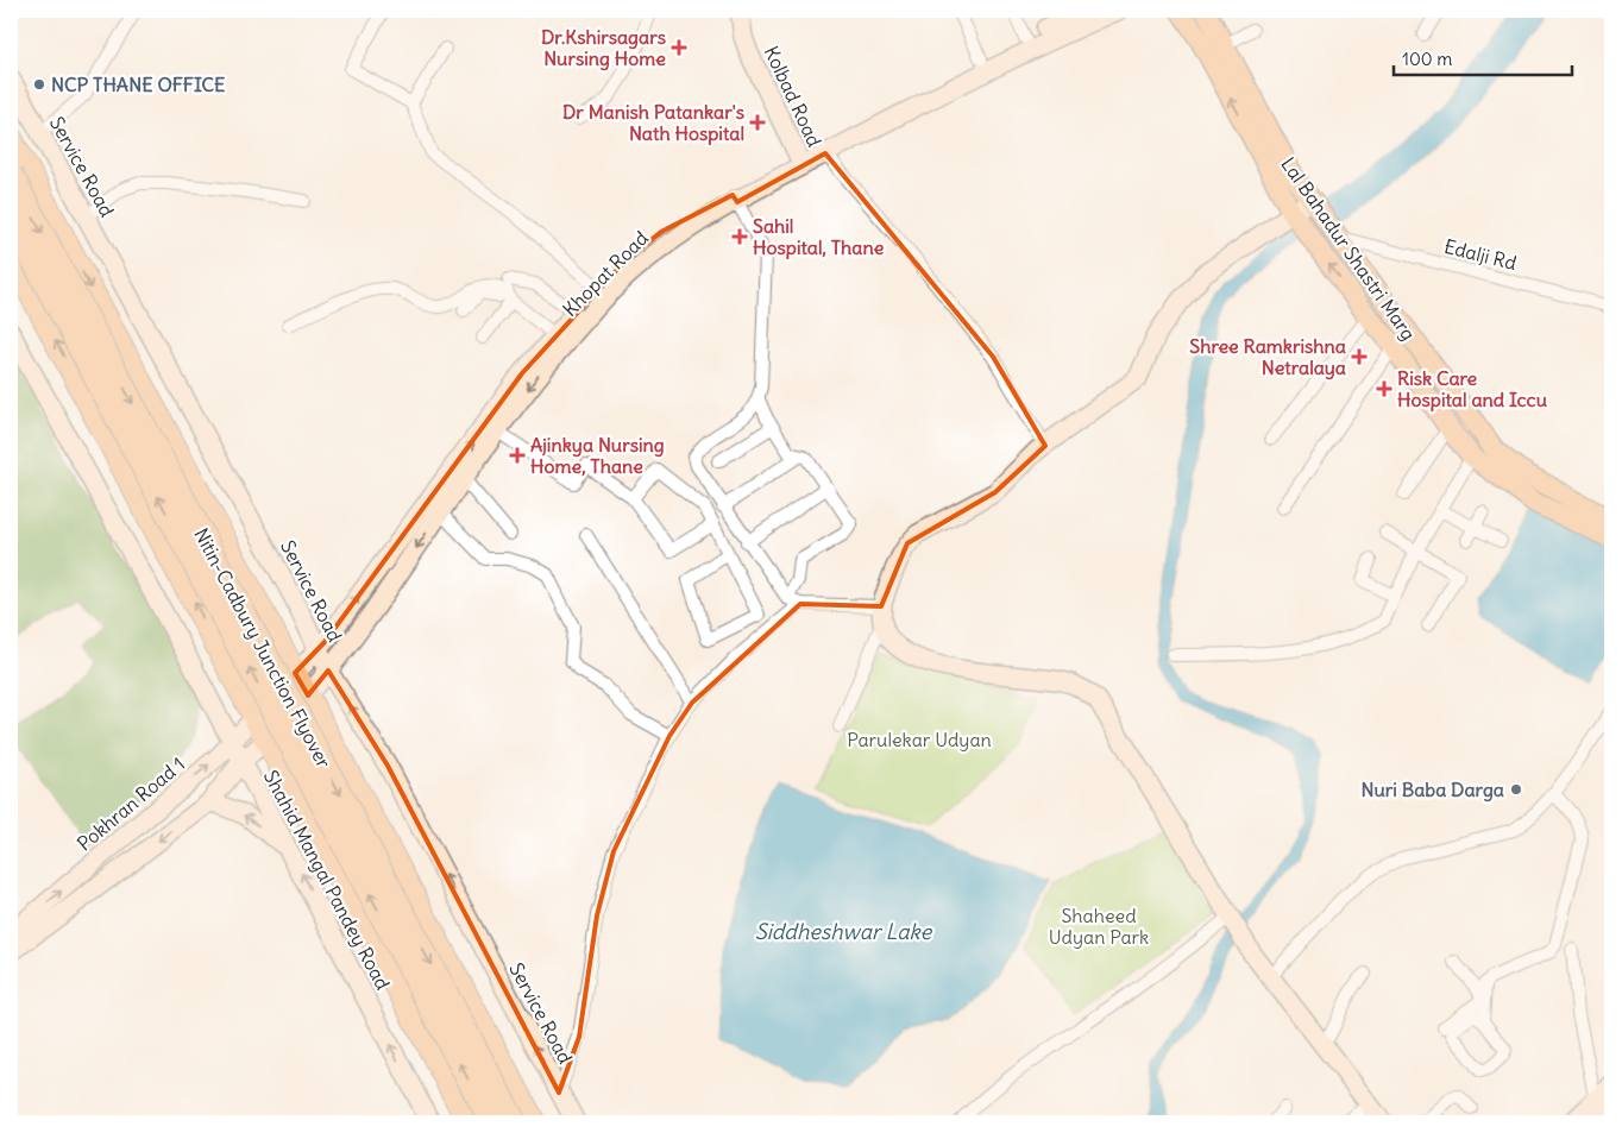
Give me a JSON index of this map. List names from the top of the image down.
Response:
{
  "streets": {
    "highway": ["Nitin-Cadbury Junction Flyover"],
    "main road": ["Lal Bahadur Shastri Marg"],
    "street": [
      "Kolbad Road",
      "Service Road",
      "Edalji Rd",
      "Khopat Road",
      "Pokhran Road 1",
      "Shahid Mangal Pandey Road"
    ]
  },
  "crossings": [
    ["Kolbad Road", "Khopat Road"],
    ["Service Road", "Khopat Road"],
    ["Lal Bahadur Shastri Marg", "Edalji Rd"],
    ["Khopat Road", "Pokhran Road 1"],
    ["Pokhran Road 1", "Shahid Mangal Pandey Road"]
  ],
  "one_way": ["Service Road"],
  "water": ["Siddheshwar Lake"],
  "parks": ["Parulekar Udyan", "Shaheed Udyan Park"],
  "places": {
    "health": [
      "Dr.Kshirsagars Nursing Home",
      "Dr Manish Patankar's Nath Hospital",
      "Sahil Hospital, Thane",
      "Shree Ramkrishna Netralaya",
      "Risk Care Hospital and Iccu",
      "Ajinkya Nursing Home, Thane"
    ],
    "other": ["NCP THANE OFFICE", "Nuri Baba Darga"]
  },
  "scale_bar": "100 m"
}
